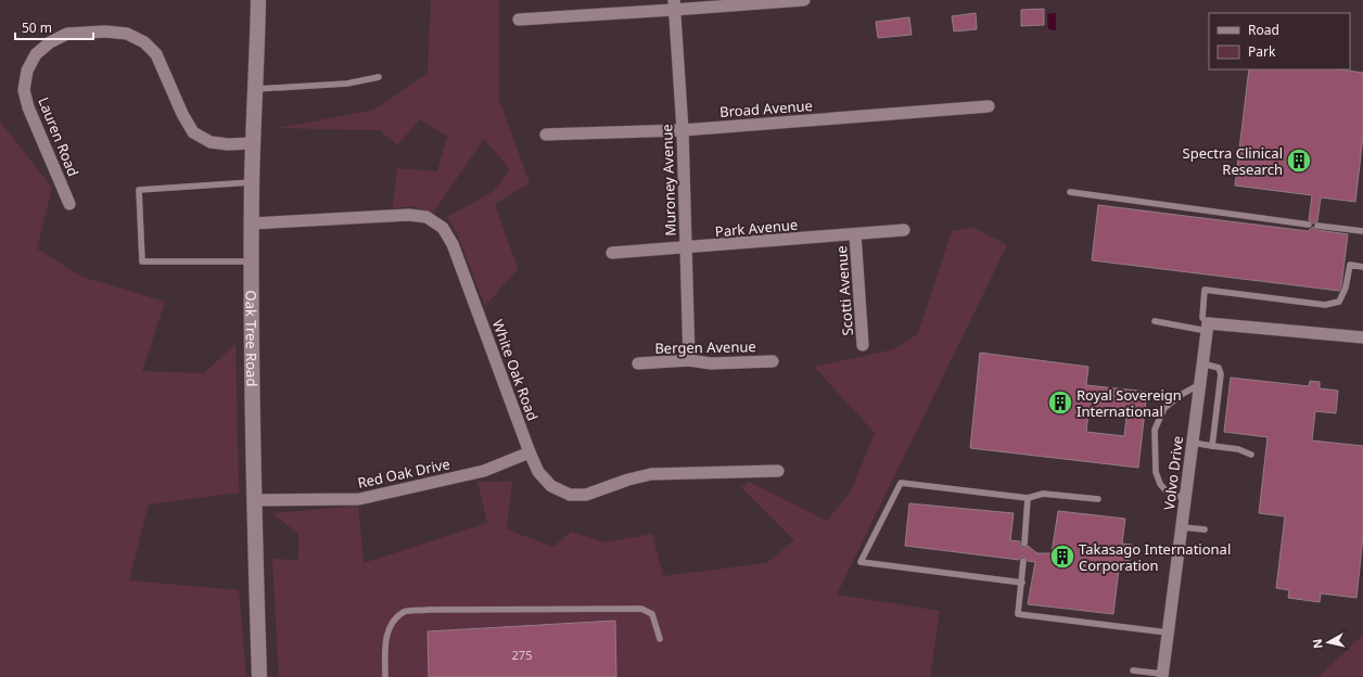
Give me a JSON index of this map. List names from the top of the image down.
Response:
{
  "streets": {
    "street": [
      "Broad Avenue",
      "Lauren Road",
      "Muroney Avenue",
      "Park Avenue",
      "Scotti Avenue",
      "Oak Tree Road",
      "Bergen Avenue",
      "White Oak Road",
      "Red Oak Drive",
      "Volvo Drive"
    ]
  },
  "crossings": [
    ["Broad Avenue", "Muroney Avenue"],
    ["Lauren Road", "Oak Tree Road"],
    ["Muroney Avenue", "Park Avenue"],
    ["Muroney Avenue", "Bergen Avenue"],
    ["Park Avenue", "Scotti Avenue"],
    ["Oak Tree Road", "White Oak Road"],
    ["Oak Tree Road", "Red Oak Drive"],
    ["White Oak Road", "Red Oak Drive"]
  ],
  "places": {
    "building": ["Spectra Clinical Research", "Royal Sovereign International", "Takasago International Corporation"]
  },
  "house_numbers": ["275"],
  "legend": ["Road", "Park"],
  "scale_bar": "50 m",
  "north": "left"
}
